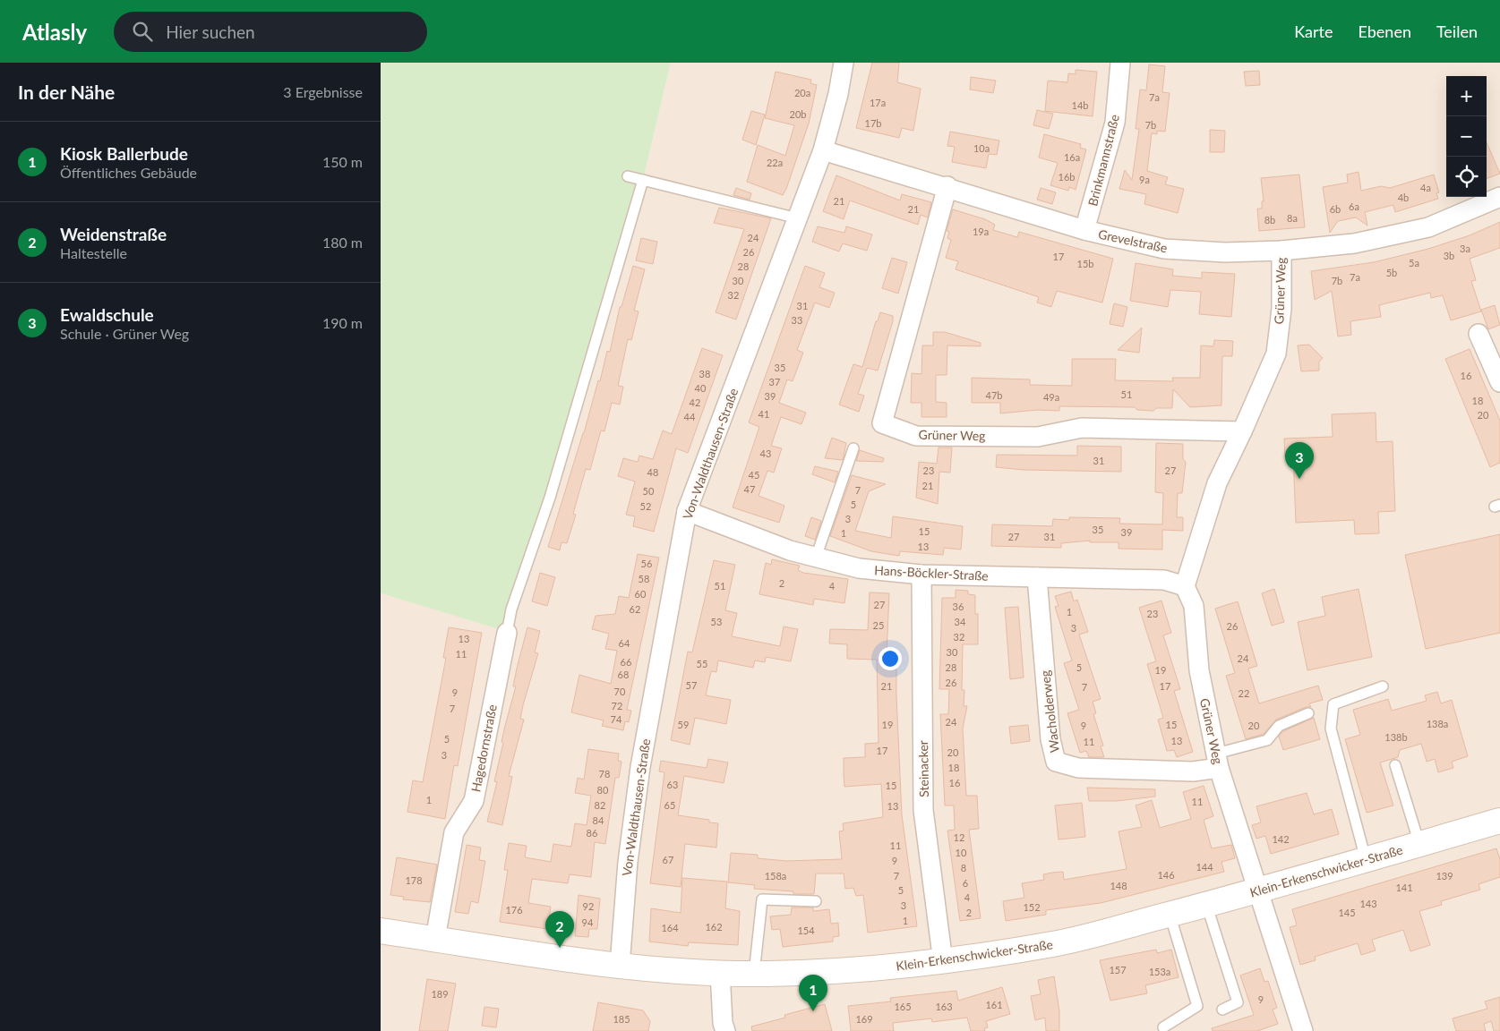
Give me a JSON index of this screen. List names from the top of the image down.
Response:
{
  "streets": {
    "street": [
      "Brinkmannstraße",
      "Grevelstraße",
      "Grüner Weg",
      "Von-Waldthausen-Straße",
      "Hans-Böckler-Straße",
      "Wacholderweg",
      "Hagedornstraße",
      "Steinacker",
      "Klein-Erkenschwicker-Straße"
    ]
  },
  "crossings": [
    ["Brinkmannstraße", "Grevelstraße"],
    ["Grevelstraße", "Grüner Weg"],
    ["Grevelstraße", "Von-Waldthausen-Straße"],
    ["Grüner Weg", "Hans-Böckler-Straße"],
    ["Grüner Weg", "Wacholderweg"],
    ["Grüner Weg", "Klein-Erkenschwicker-Straße"],
    ["Von-Waldthausen-Straße", "Hans-Böckler-Straße"],
    ["Von-Waldthausen-Straße", "Klein-Erkenschwicker-Straße"],
    ["Hans-Böckler-Straße", "Wacholderweg"],
    ["Hans-Böckler-Straße", "Steinacker"],
    ["Hagedornstraße", "Klein-Erkenschwicker-Straße"],
    ["Steinacker", "Klein-Erkenschwicker-Straße"]
  ],
  "house_numbers": [
    "20a",
    "7a",
    "17a",
    "14b",
    "20b",
    "17b",
    "7b",
    "10a",
    "16a",
    "22a",
    "16b",
    "9a",
    "4a",
    "4b",
    "21",
    "6a",
    "21",
    "6b",
    "8a",
    "8b",
    "19a",
    "24",
    "3a",
    "26",
    "3b",
    "17",
    "5a",
    "15b",
    "28",
    "5b",
    "7a",
    "30",
    "7b",
    "32",
    "31",
    "33",
    "35",
    "38",
    "16",
    "37",
    "40",
    "51",
    "47b",
    "39",
    "49a",
    "18",
    "42",
    "41",
    "20",
    "44",
    "43",
    "31",
    "23",
    "27",
    "48",
    "45",
    "21",
    "47",
    "7",
    "50",
    "5",
    "52",
    "3",
    "35",
    "15",
    "39",
    "1",
    "27",
    "31",
    "13",
    "56",
    "58",
    "2",
    "51",
    "4",
    "60",
    "27",
    "36",
    "62",
    "1",
    "23",
    "53",
    "34",
    "25",
    "26",
    "3",
    "32",
    "13",
    "64",
    "30",
    "11",
    "24",
    "66",
    "55",
    "28",
    "5",
    "19",
    "68",
    "26",
    "57",
    "21",
    "17",
    "7",
    "70",
    "9",
    "22",
    "72",
    "7",
    "74",
    "24",
    "138a",
    "59",
    "19",
    "15",
    "9",
    "20",
    "138b",
    "5",
    "13",
    "11",
    "17",
    "20",
    "3",
    "18",
    "78",
    "16",
    "63",
    "15",
    "80",
    "1",
    "11",
    "82",
    "65",
    "13",
    "84",
    "86",
    "12",
    "142",
    "11",
    "10",
    "67",
    "9",
    "144",
    "8",
    "146",
    "158a",
    "7",
    "139",
    "178",
    "6",
    "148",
    "141",
    "5",
    "4",
    "143",
    "3",
    "92",
    "152",
    "176",
    "2",
    "145",
    "1",
    "94",
    "162",
    "164",
    "154",
    "157",
    "153a",
    "189",
    "9",
    "161",
    "165",
    "163",
    "185",
    "169"
  ],
  "page": {
    "header": "Atlasly",
    "search": "Hier suchen",
    "nav": ["Karte", "Ebenen", "Teilen"],
    "heading": ["In der Nähe", "3 Ergebnisse"],
    "map_buttons": ["+", "−"],
    "list": [
      {
        "mark": "1",
        "name": "Kiosk Ballerbude",
        "note": "Öffentliches Gebäude",
        "value": "150 m"
      },
      {
        "mark": "2",
        "name": "Weidenstraße",
        "note": "Haltestelle",
        "value": "180 m"
      },
      {
        "mark": "3",
        "name": "Ewaldschule",
        "note": "Schule · Grüner Weg",
        "value": "190 m"
      }
    ],
    "pins": ["3", "2", "1"]
  }
}
